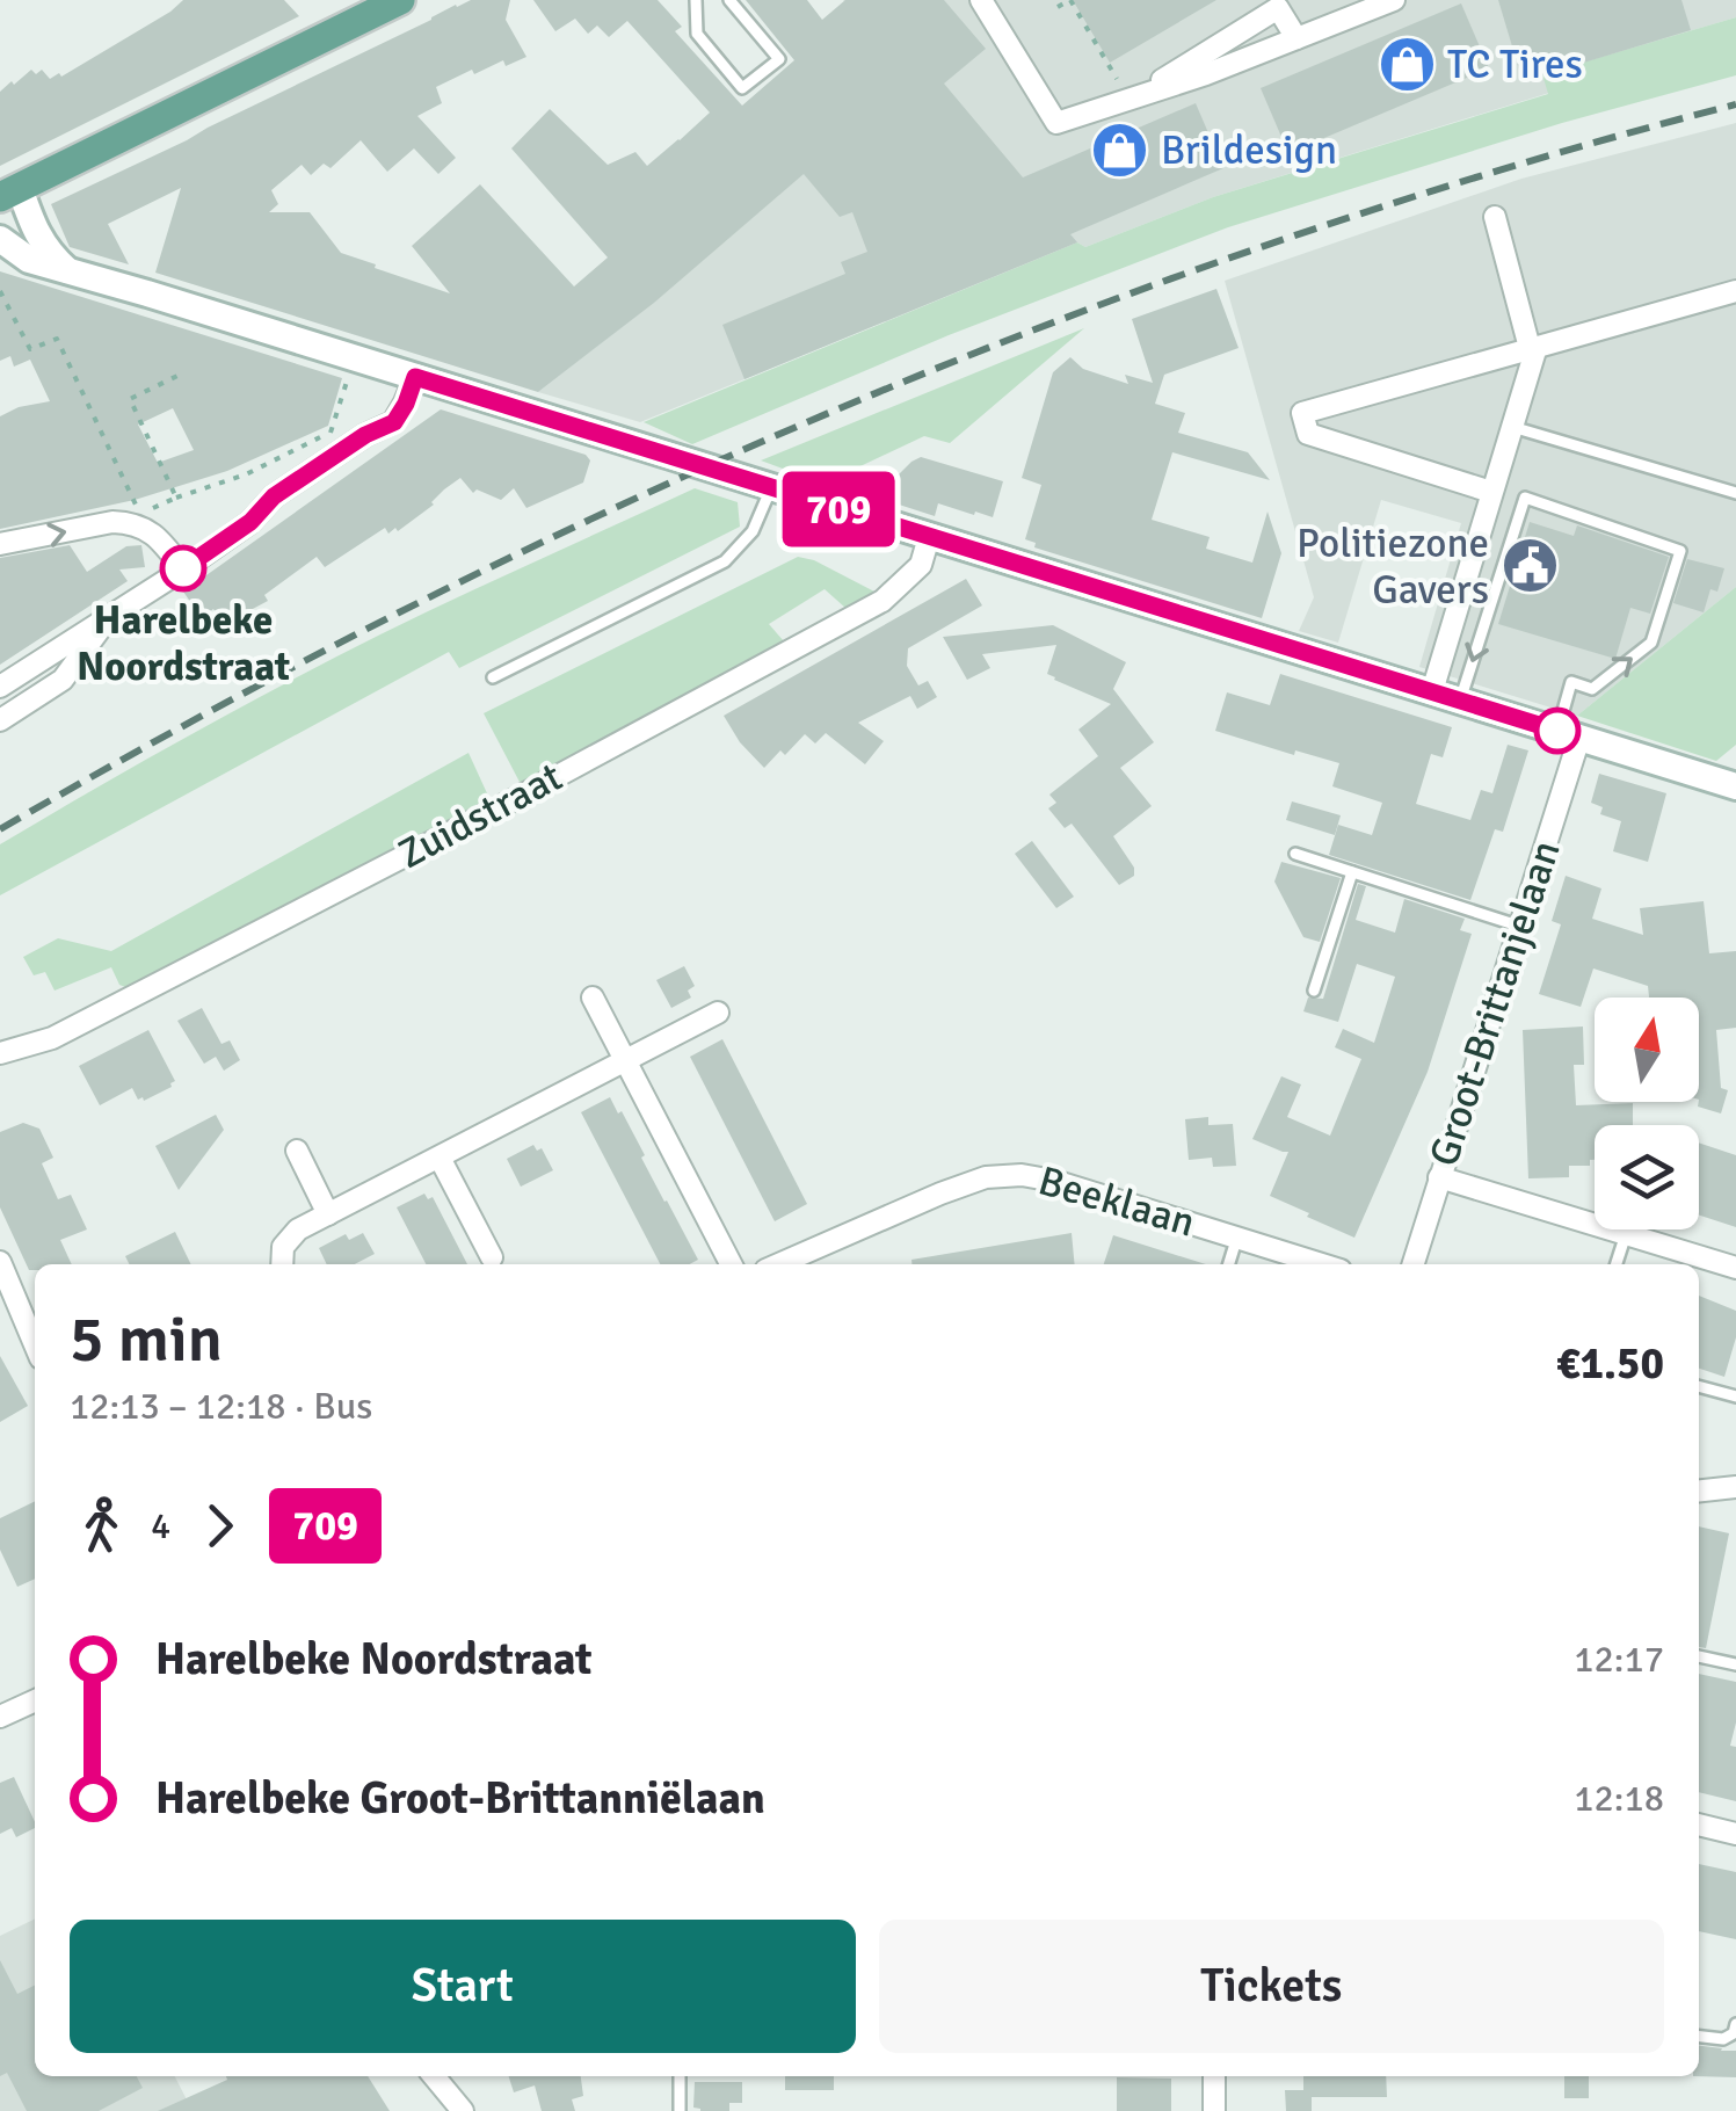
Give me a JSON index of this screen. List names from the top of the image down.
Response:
{
  "streets": {
    "street": ["Zuidstraat", "Groot-Brittanjelaan", "Beeklaan"]
  },
  "places": {
    "shop": ["TC Tires", "Brildesign"],
    "public building": ["Politiezone Gavers"],
    "other": ["Harelbeke Noordstraat"]
  },
  "lines": ["bus line 709"],
  "north": "top",
  "page": {
    "on_map": "709",
    "heading": ["5 min", "12:13 – 12:18 · Bus", "€1.50"],
    "legs": ["4", "709"],
    "list": [
      {
        "name": "Harelbeke Noordstraat",
        "value": "12:17"
      },
      {
        "name": "Harelbeke Groot-Brittanniëlaan",
        "value": "12:18"
      }
    ],
    "buttons": ["Start", "Tickets"]
  }
}
